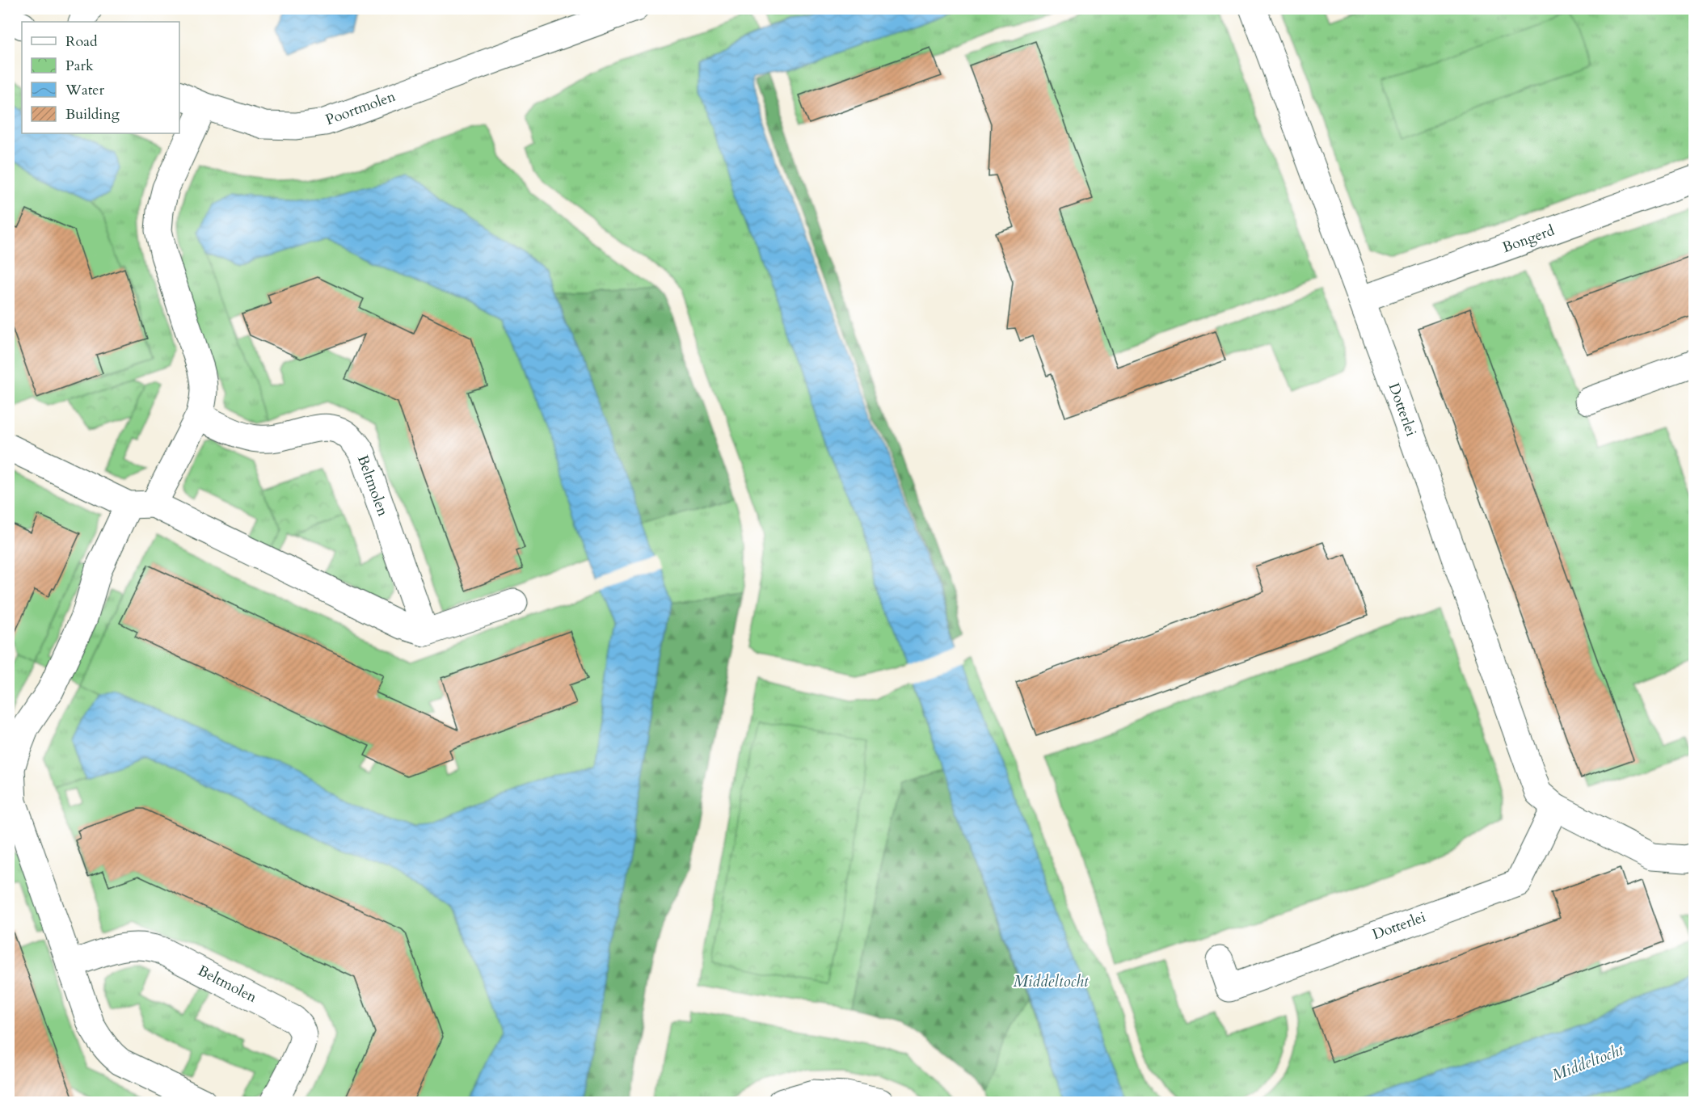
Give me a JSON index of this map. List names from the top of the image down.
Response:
{
  "streets": {
    "street": [
      "Poortmolen",
      "Bongerd",
      "Dotterlei",
      "Beltmolen"
    ]
  },
  "crossings": [
    ["Bongerd", "Dotterlei"]
  ],
  "water": ["Middeltocht"],
  "legend": [
    "Road",
    "Park",
    "Water",
    "Building"
  ]
}
